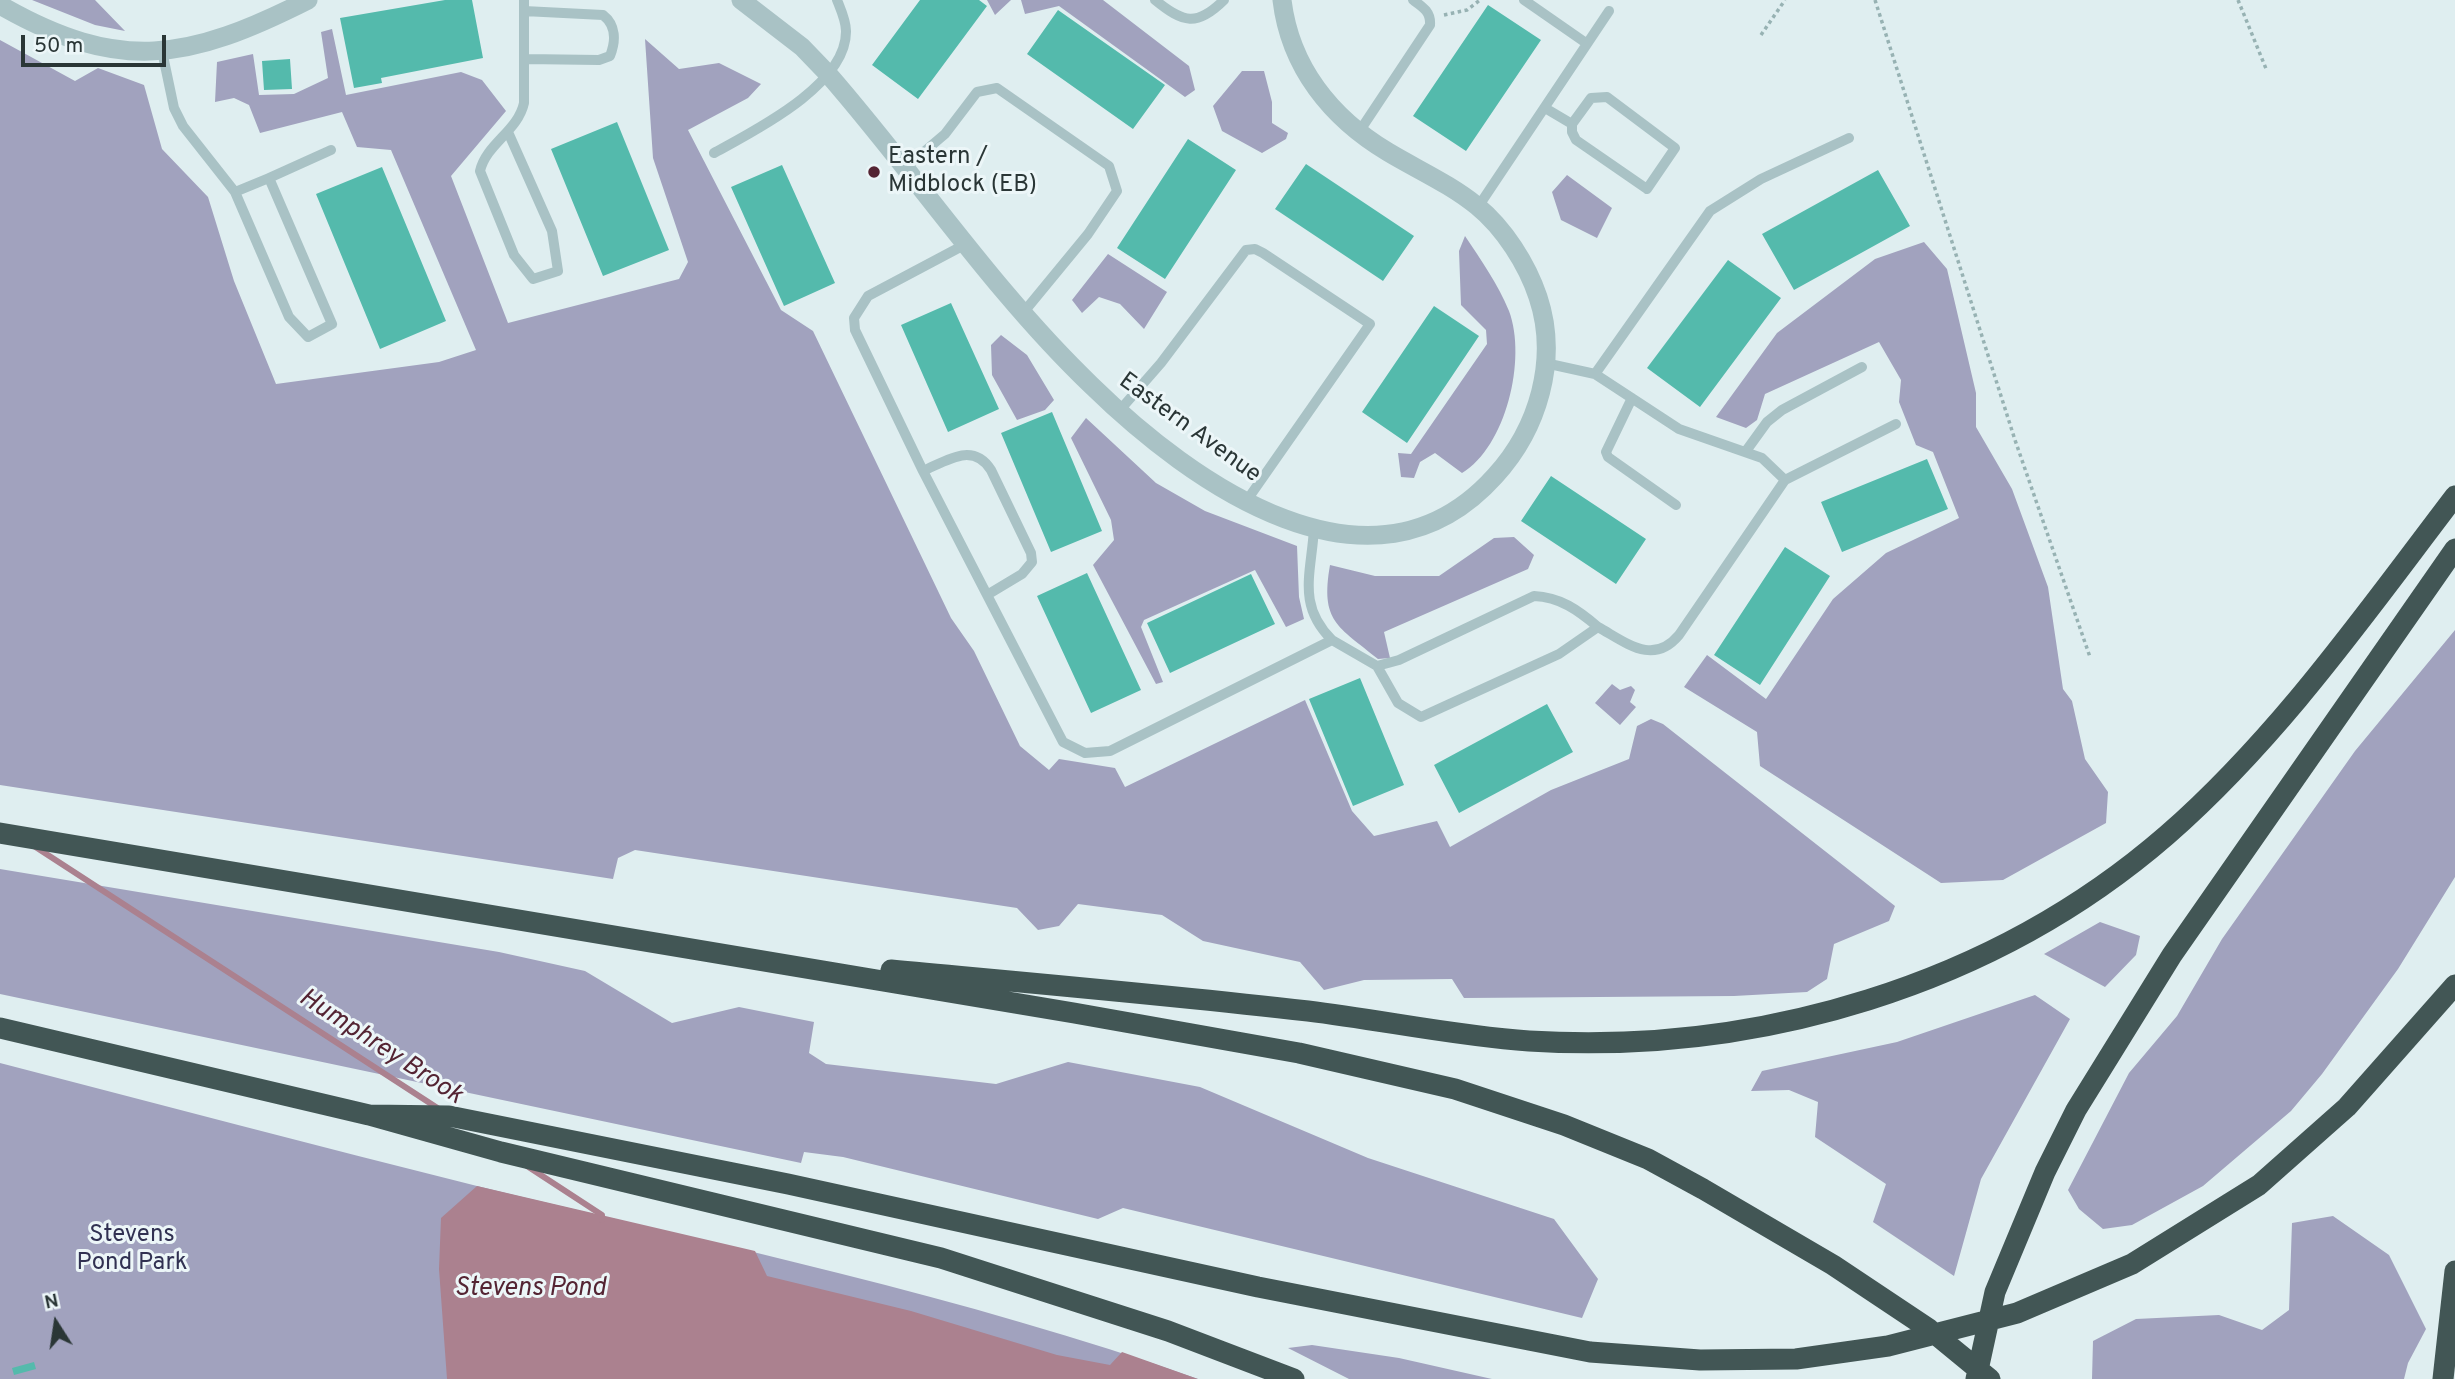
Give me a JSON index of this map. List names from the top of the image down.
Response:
{
  "streets": {
    "street": ["Eastern Avenue"]
  },
  "water": ["Humphrey Brook", "Stevens Pond"],
  "parks": ["Stevens Pond Park"],
  "places": ["Eastern / Midblock (EB)"],
  "scale_bar": "50 m",
  "north": "top"
}
